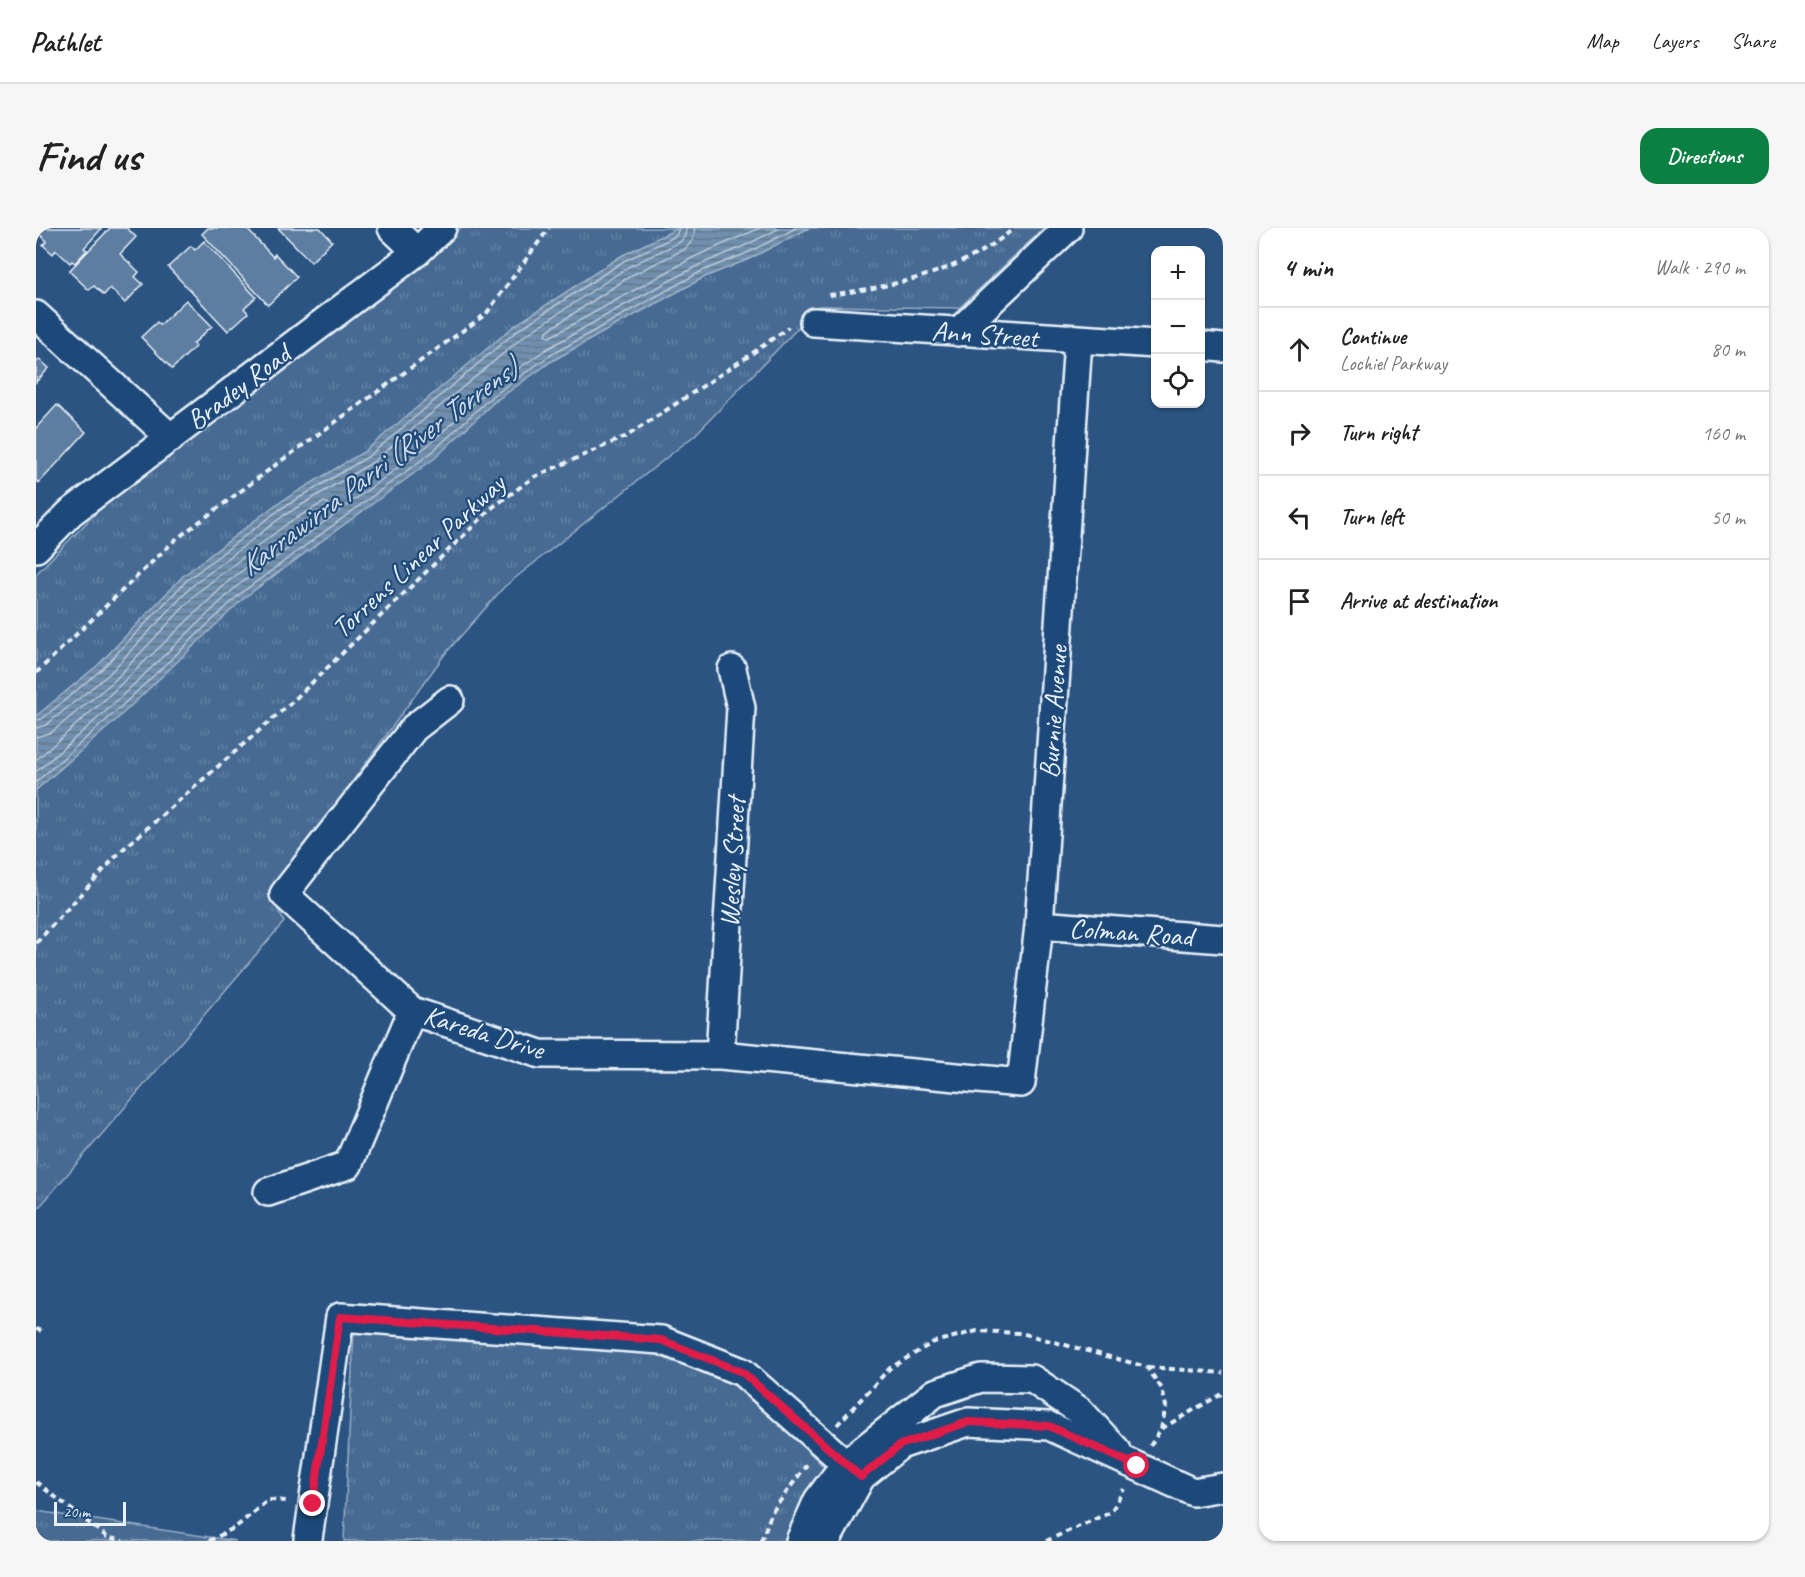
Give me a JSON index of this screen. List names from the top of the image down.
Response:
{
  "streets": {
    "street": [
      "Ann Street",
      "Bradey Road",
      "Burnie Avenue",
      "Wesley Street",
      "Colman Road",
      "Kareda Drive"
    ],
    "path": ["Torrens Linear Parkway"]
  },
  "crossings": [
    ["Ann Street", "Torrens Linear Parkway"],
    ["Ann Street", "Burnie Avenue"],
    ["Burnie Avenue", "Colman Road"],
    ["Burnie Avenue", "Kareda Drive"],
    ["Wesley Street", "Kareda Drive"]
  ],
  "water": ["Karrawirra Parri (River Torrens)"],
  "scale_bar": "20 m",
  "page": {
    "header": "Pathlet",
    "nav": ["Map", "Layers", "Share"],
    "buttons": "Directions",
    "title": "Find us",
    "heading": ["4 min", "Walk · 290 m"],
    "map_buttons": ["+", "−"],
    "list": [
      ["Continue", "Lochiel Parkway", "80 m"],
      ["Turn right", "160 m"],
      ["Turn left", "50 m"],
      "Arrive at destination"
    ],
    "scale": "20 m"
  }
}
